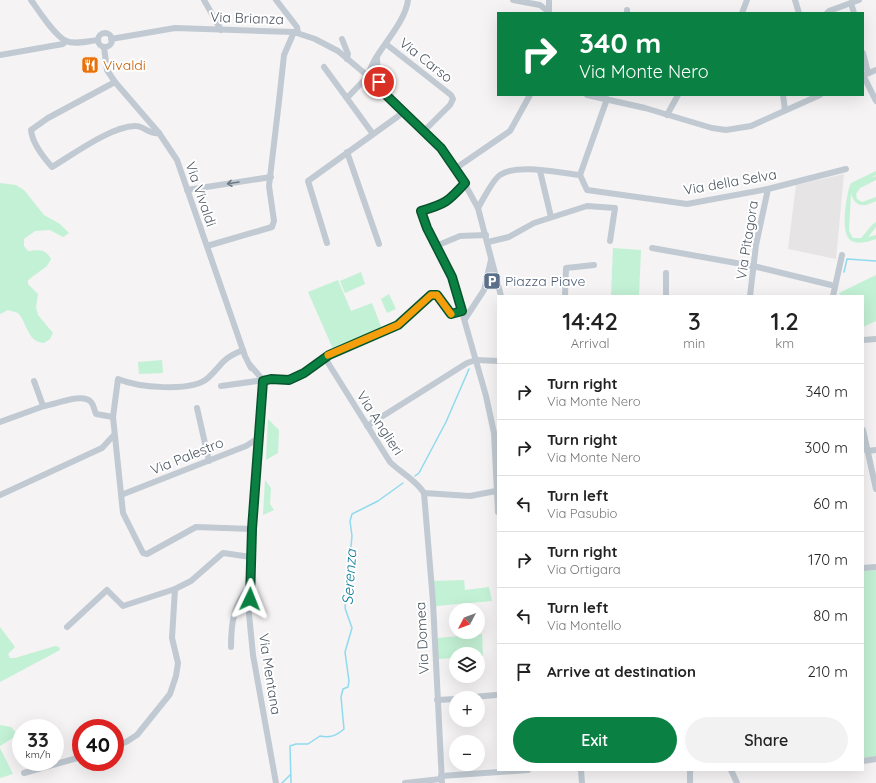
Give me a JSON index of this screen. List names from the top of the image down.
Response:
{
  "streets": {
    "street": [
      "Via Brianza",
      "Via Carso",
      "Via della Selva",
      "Via Vivaldi",
      "Via Pitagora",
      "Via Anglieri",
      "Via Palestro",
      "Via Domea",
      "Via Mentana"
    ]
  },
  "crossings": [
    ["Via Brianza", "Via Carso"],
    ["Via Brianza", "Via Vivaldi"],
    ["Via della Selva", "Via Pitagora"],
    ["Via Vivaldi", "Via Mentana"],
    ["Via Anglieri", "Via Domea"],
    ["Via Palestro", "Via Mentana"]
  ],
  "water": ["Serenza"],
  "places": {
    "restaurant": ["Vivaldi"],
    "parking": ["Piazza Piave"]
  },
  "north": "bottom left",
  "page": {
    "turn": ["340 m", "Via Monte Nero"],
    "eta": [
      "14:42",
      "Arrival",
      "3",
      "min",
      "1.2",
      "km"
    ],
    "list": [
      {
        "name": "Turn right",
        "note": "Via Monte Nero",
        "value": "340 m"
      },
      {
        "name": "Turn right",
        "note": "Via Monte Nero",
        "value": "300 m"
      },
      {
        "name": "Turn left",
        "note": "Via Pasubio",
        "value": "60 m"
      },
      {
        "name": "Turn right",
        "note": "Via Ortigara",
        "value": "170 m"
      },
      {
        "name": "Turn left",
        "note": "Via Montello",
        "value": "80 m"
      },
      {
        "name": "Arrive at destination",
        "value": "210 m"
      }
    ],
    "map_buttons": ["+", "−"],
    "buttons": ["Exit", "Share"],
    "speed": "33 km/h",
    "limit": "40"
  }
}
